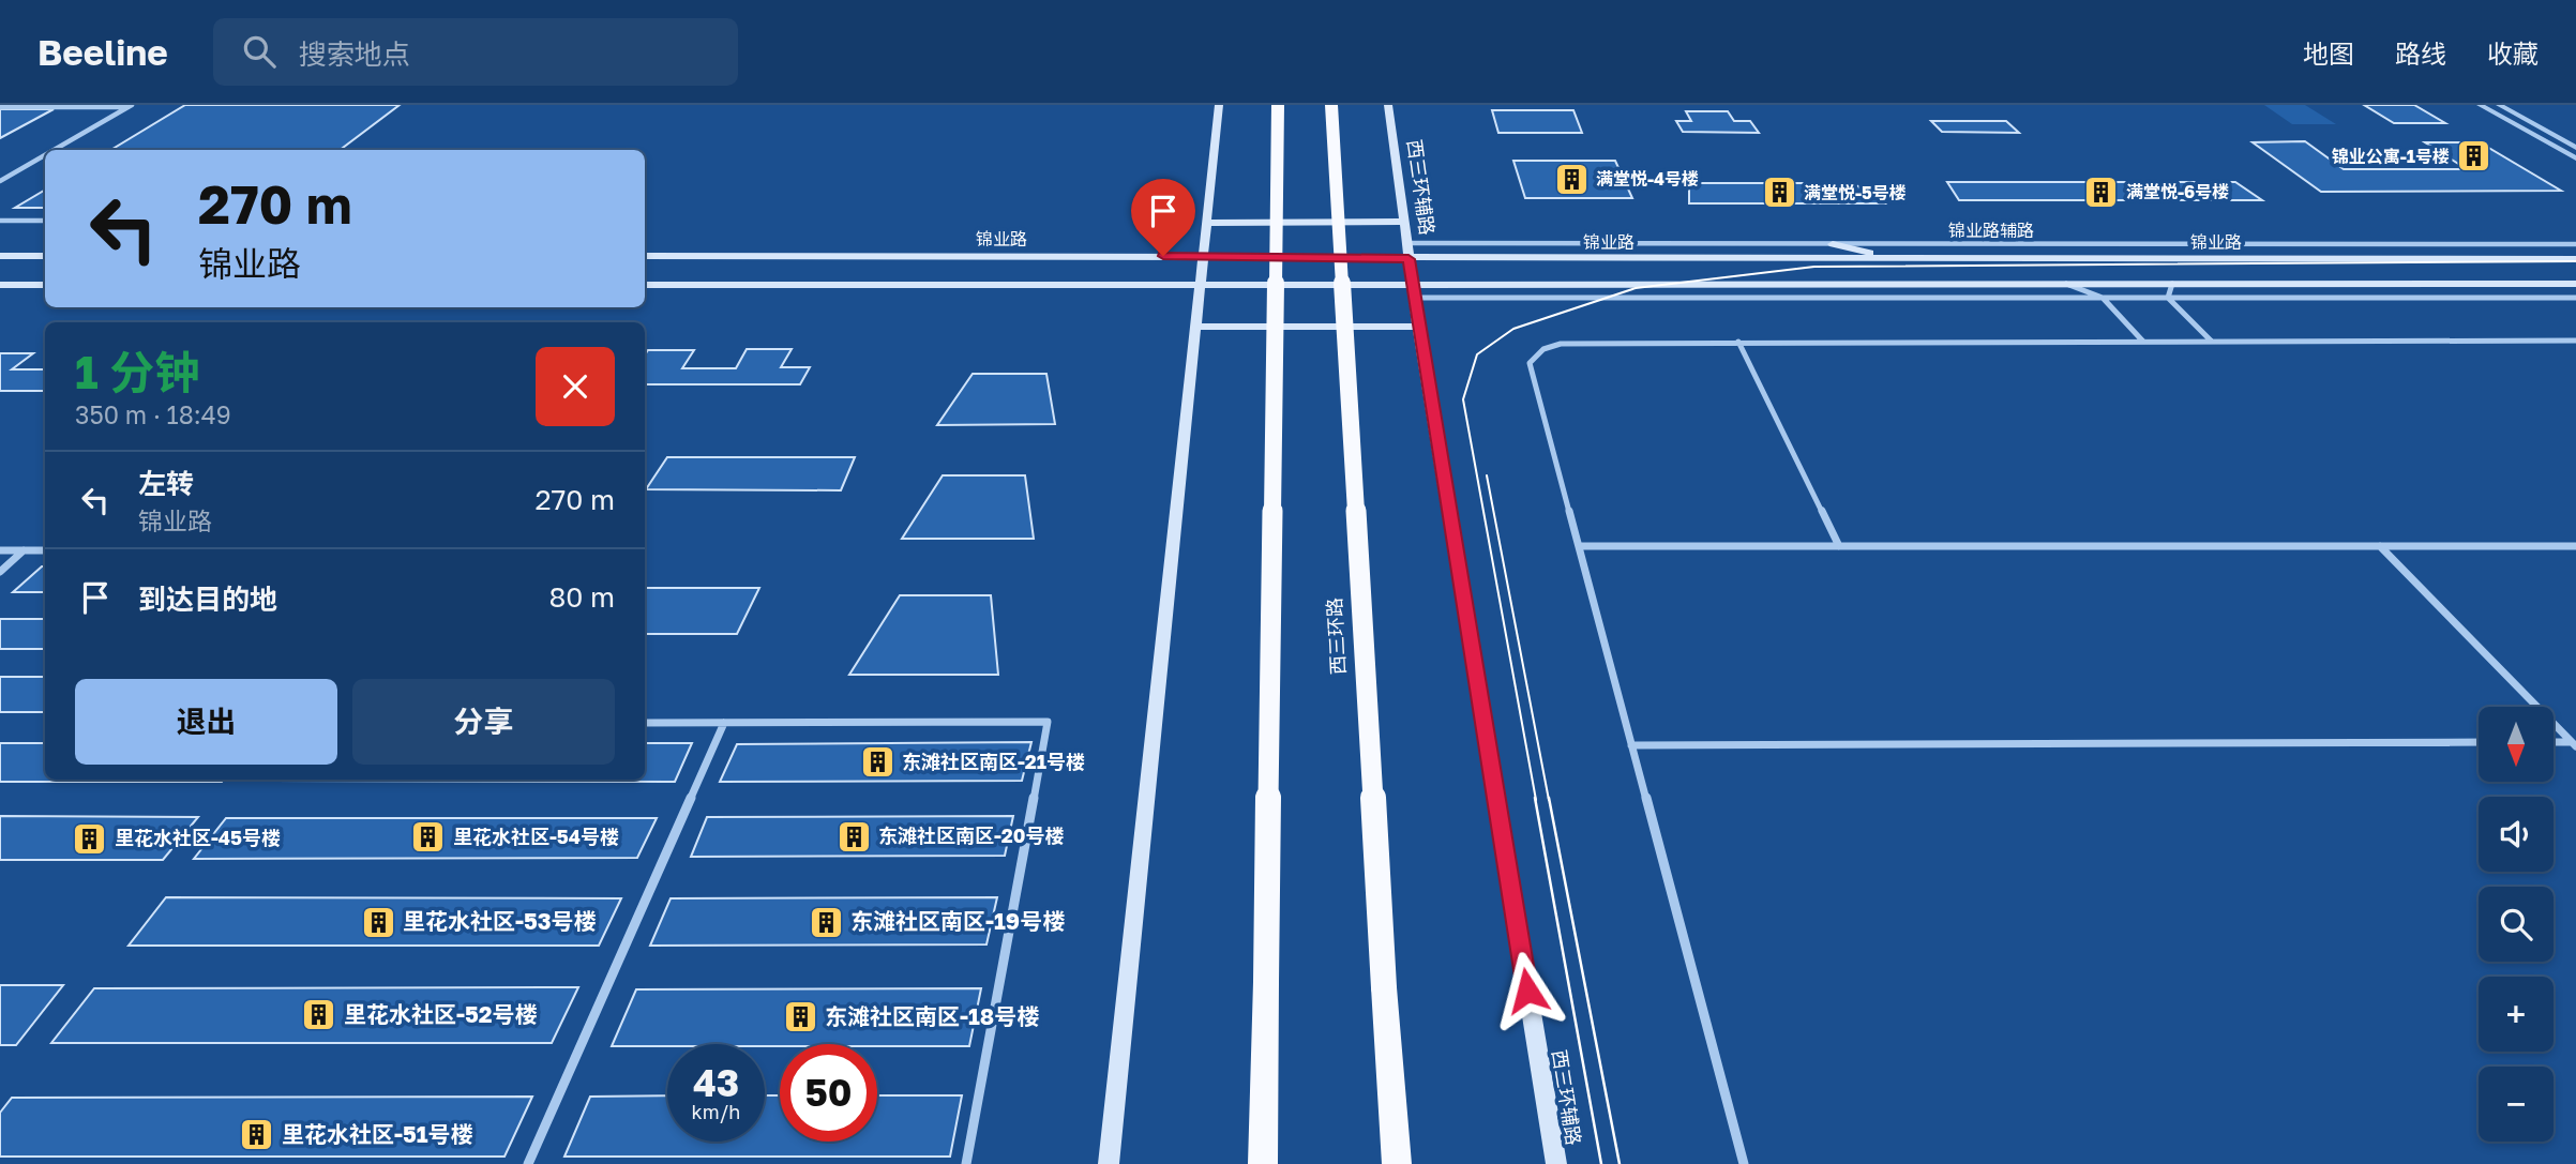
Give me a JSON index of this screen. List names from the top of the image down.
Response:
{
  "streets": {
    "highway": ["西三环路"],
    "main road": ["西三环辅路", "锦业路"],
    "street": ["锦业路辅路"]
  },
  "crossings": [
    ["西三环辅路", "锦业路辅路"],
    ["西三环辅路", "锦业路"],
    ["锦业路辅路", "锦业路"]
  ],
  "places": {
    "building": [
      "锦业公寓-1号楼",
      "满堂悦-4号楼",
      "满堂悦-6号楼",
      "满堂悦-5号楼",
      "东滩社区南区-21号楼",
      "东滩社区南区-20号楼",
      "里花水社区-54号楼",
      "里花水社区-45号楼",
      "里花水社区-53号楼",
      "东滩社区南区-19号楼",
      "里花水社区-52号楼",
      "东滩社区南区-18号楼",
      "里花水社区-51号楼"
    ]
  },
  "north": "bottom",
  "page": {
    "header": "Beeline",
    "search": "搜索地点",
    "nav": ["地图", "路线", "收藏"],
    "turn": ["270 m", "锦业路"],
    "heading": ["1 分钟", "350 m · 18:49"],
    "list": [
      {
        "name": "左转",
        "note": "锦业路",
        "value": "270 m"
      },
      {
        "name": "到达目的地",
        "value": "80 m"
      }
    ],
    "buttons": ["退出", "分享"],
    "map_buttons": ["+", "−"],
    "speed": "43 km/h",
    "limit": "50"
  }
}
